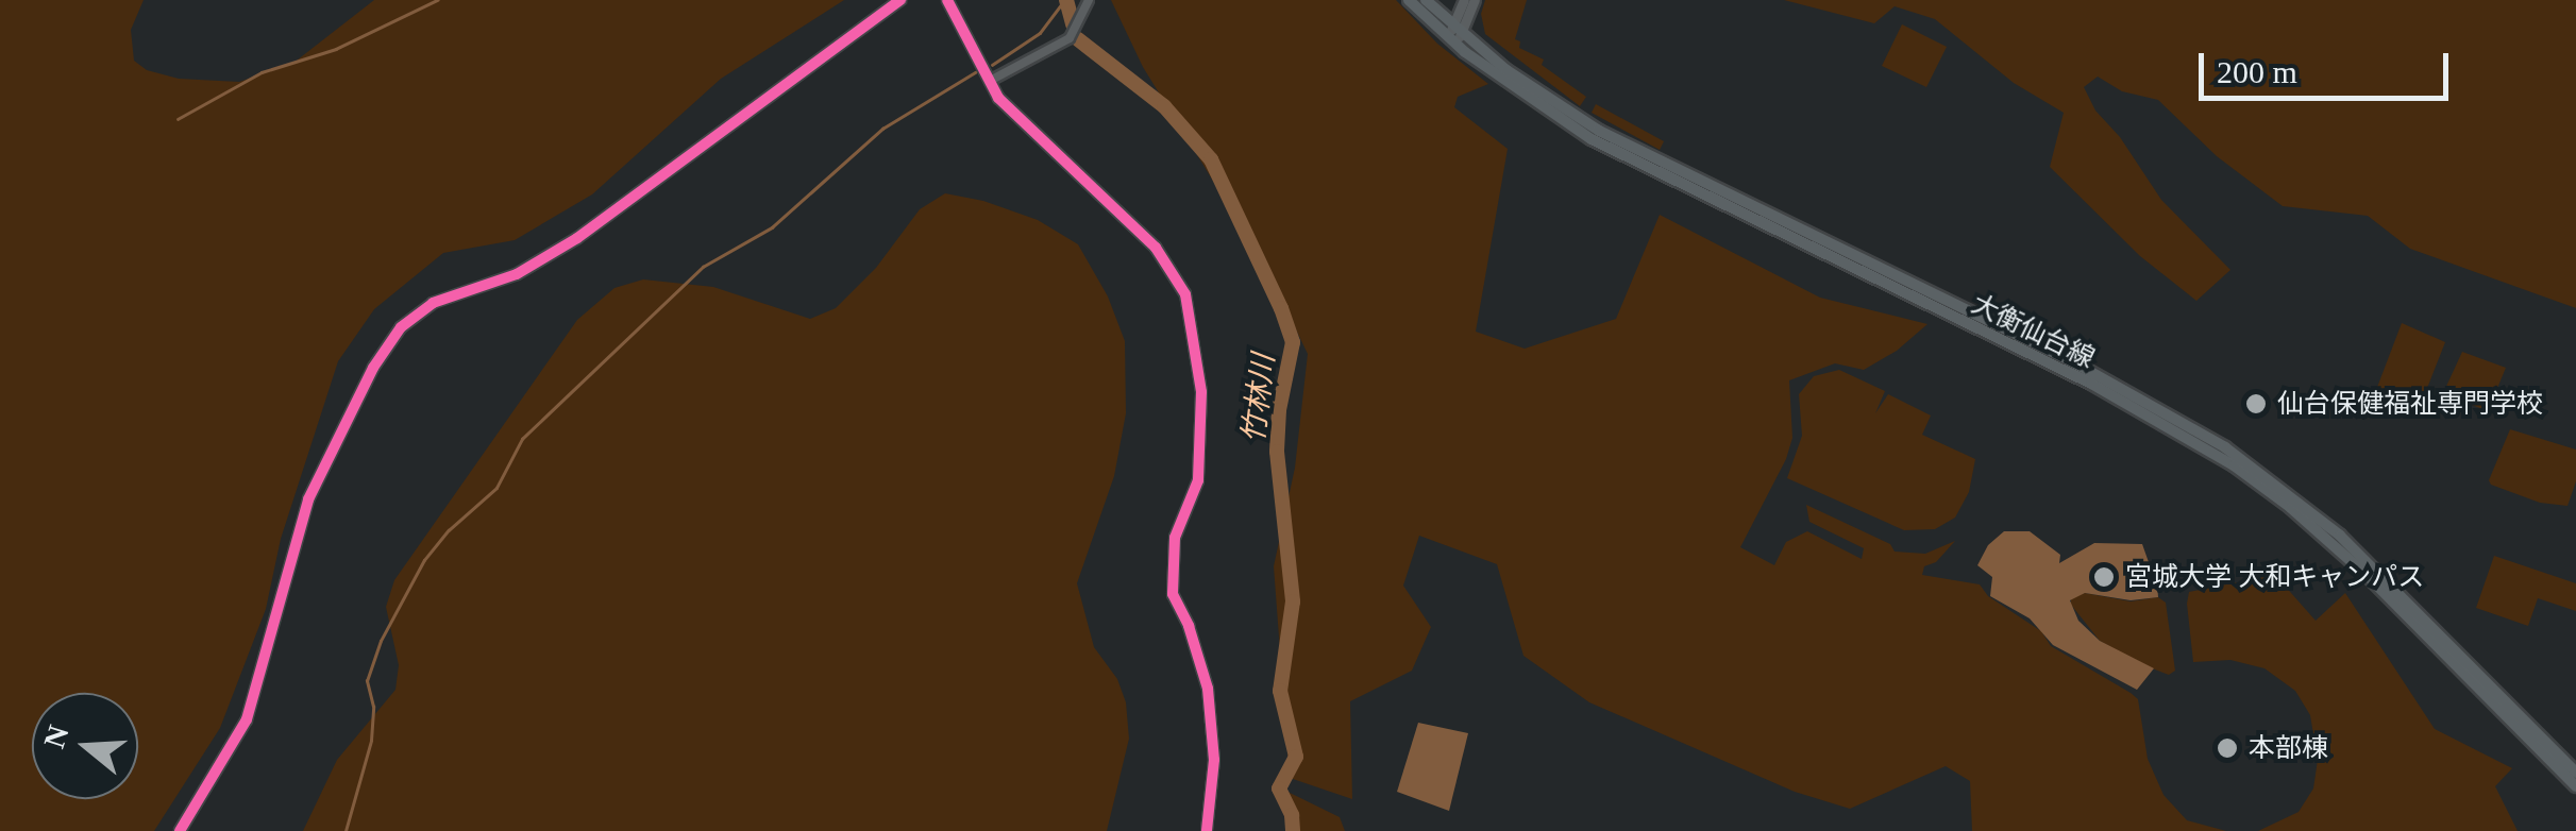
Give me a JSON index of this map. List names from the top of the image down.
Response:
{
  "streets": {
    "main road": ["大衡仙台線"]
  },
  "water": ["竹林川"],
  "places": ["仙台保健福祉専門学校", "宮城大学 大和キャンパス", "本部棟"],
  "scale_bar": "200 m",
  "north": "left"
}
